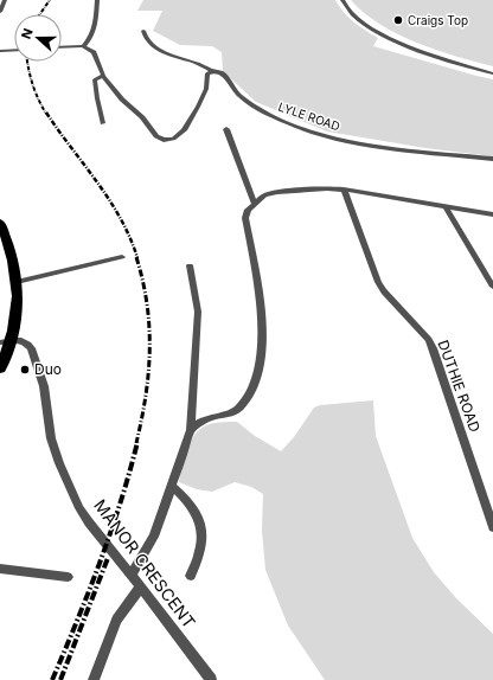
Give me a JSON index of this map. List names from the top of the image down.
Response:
{
  "streets": {
    "street": ["LYLE ROAD", "DUTHIE ROAD", "MANOR CRESCENT"]
  },
  "places": ["Craigs Top", "Duo"],
  "north": "left"
}
